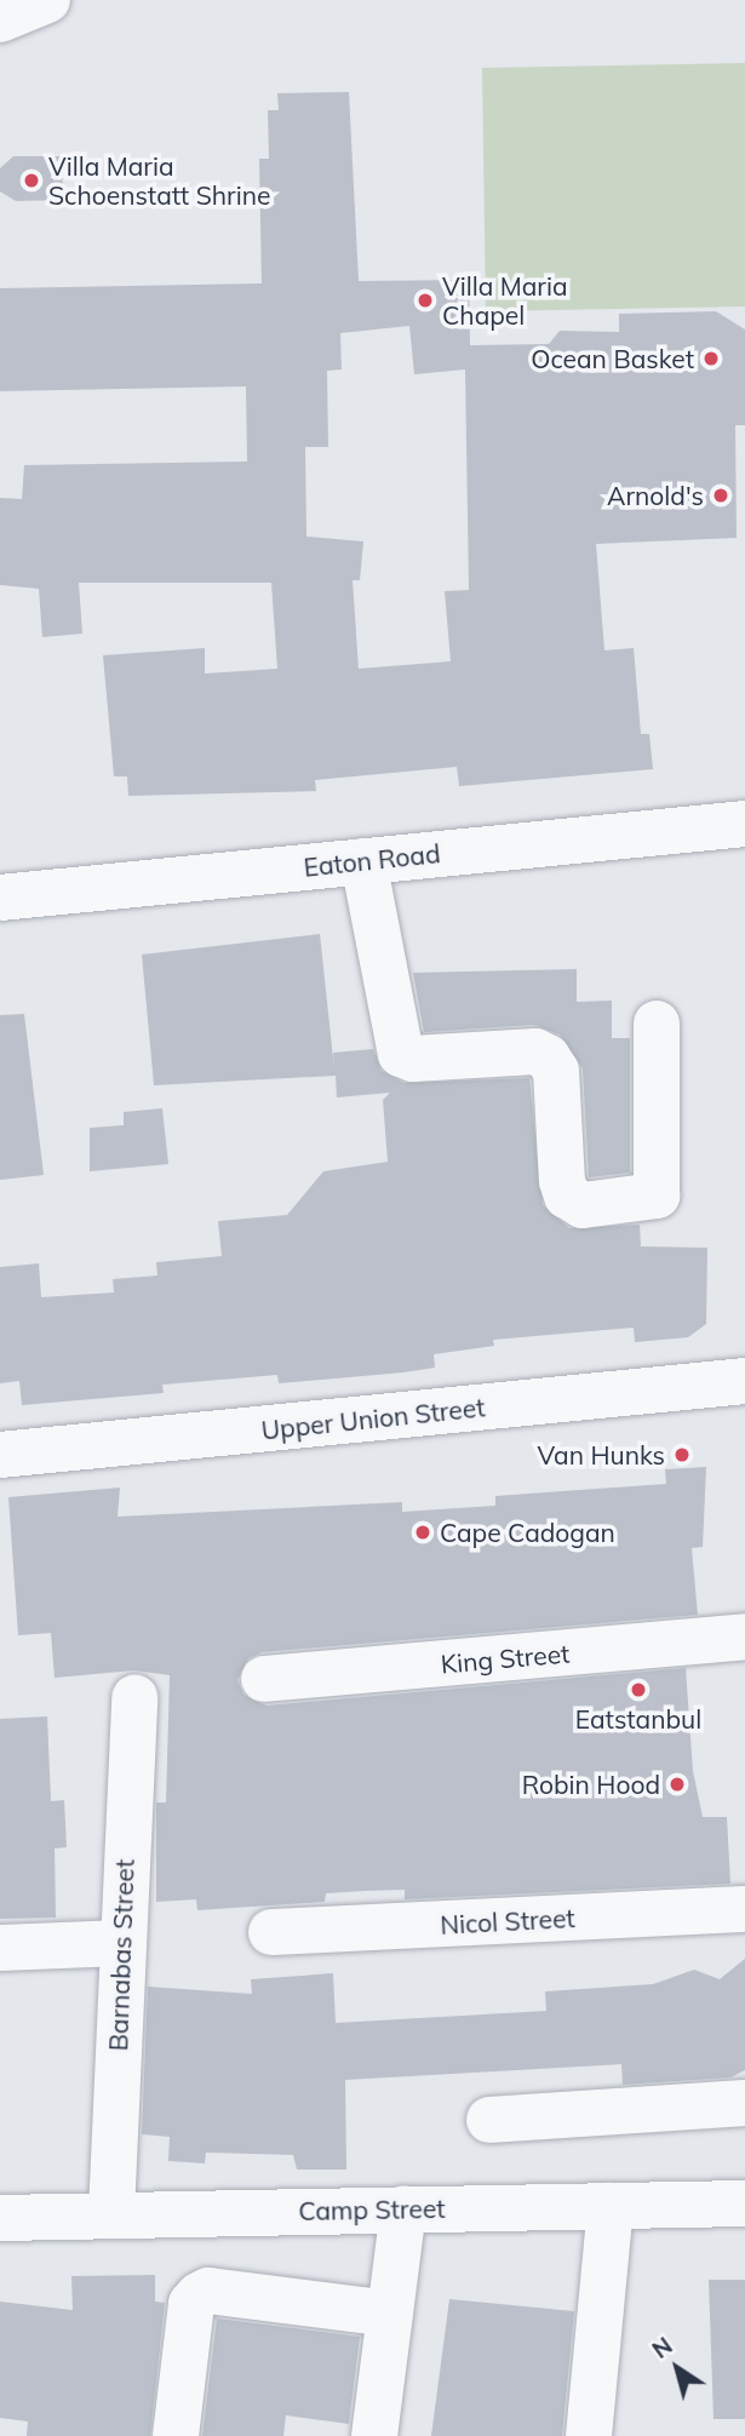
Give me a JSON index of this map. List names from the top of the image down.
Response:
{
  "streets": {
    "street": [
      "Eaton Road",
      "Upper Union Street",
      "King Street",
      "Nicol Street",
      "Barnabas Street",
      "Camp Street"
    ]
  },
  "crossings": [
    ["Barnabas Street", "Camp Street"]
  ],
  "places": [
    "Villa Maria Schoenstatt Shrine",
    "Villa Maria Chapel",
    "Ocean Basket",
    "Arnold's",
    "Van Hunks",
    "Cape Cadogan",
    "Eatstanbul",
    "Robin Hood"
  ],
  "north": "top left"
}
